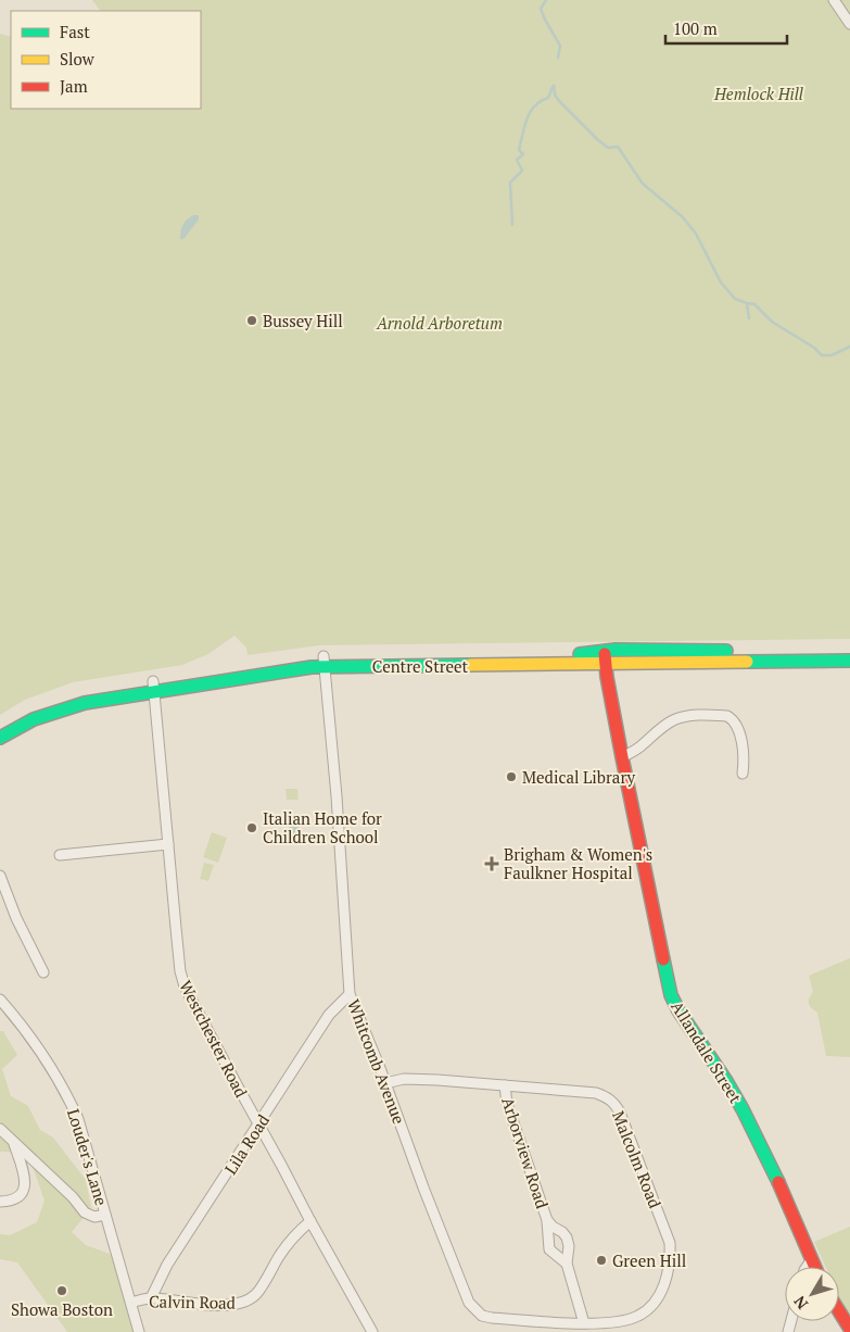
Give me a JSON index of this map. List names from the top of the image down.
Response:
{
  "streets": {
    "main road": ["Centre Street", "Allandale Street"],
    "street": [
      "Westchester Road",
      "Whitcomb Avenue",
      "Lila Road",
      "Arborview Road",
      "Louder's Lane",
      "Malcolm Road",
      "Calvin Road"
    ]
  },
  "crossings": [
    ["Centre Street", "Westchester Road"],
    ["Centre Street", "Allandale Street"],
    ["Centre Street", "Whitcomb Avenue"],
    ["Westchester Road", "Lila Road"],
    ["Westchester Road", "Calvin Road"],
    ["Whitcomb Avenue", "Lila Road"],
    ["Whitcomb Avenue", "Arborview Road"],
    ["Whitcomb Avenue", "Malcolm Road"],
    ["Lila Road", "Calvin Road"],
    ["Arborview Road", "Malcolm Road"],
    ["Louder's Lane", "Calvin Road"]
  ],
  "parks": ["Hemlock Hill", "Arnold Arboretum"],
  "places": {
    "other": [
      "Bussey Hill",
      "Medical Library",
      "Italian Home for Children School",
      "Green Hill",
      "Showa Boston"
    ],
    "health": ["Brigham & Women's Faulkner Hospital"]
  },
  "legend": ["Fast", "Slow", "Jam"],
  "scale_bar": "100 m",
  "north": "bottom left"
}
